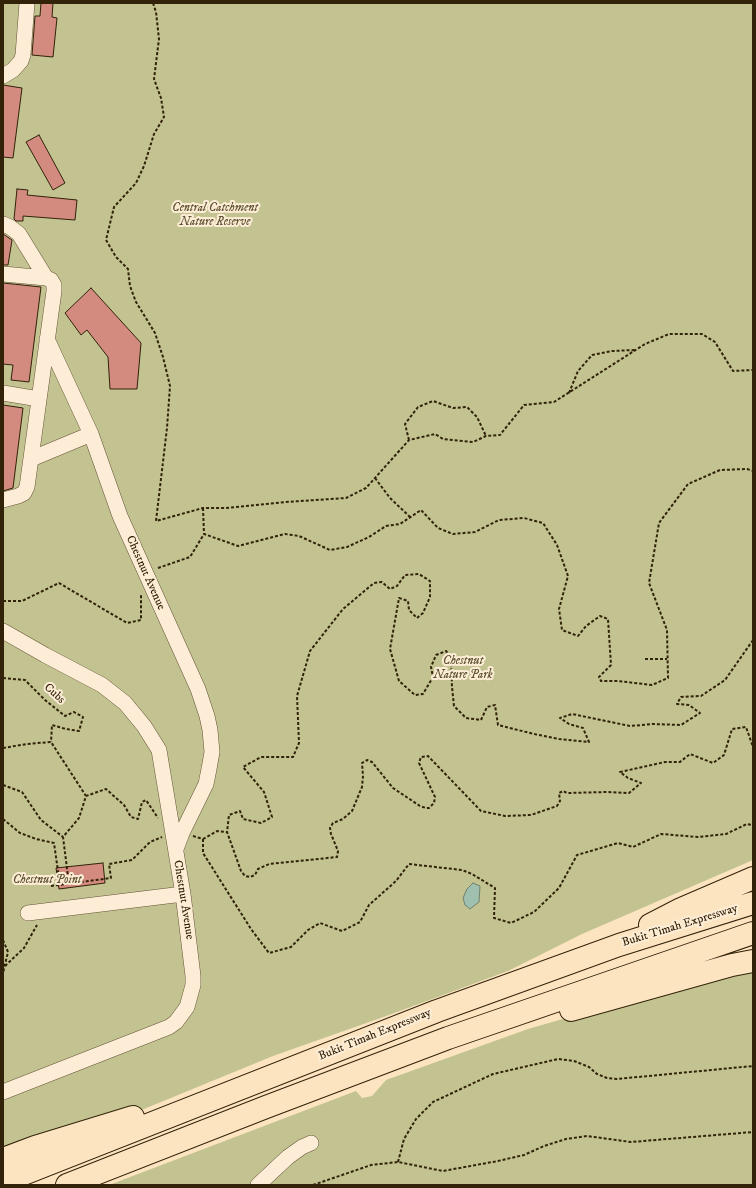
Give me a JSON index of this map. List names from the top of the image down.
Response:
{
  "streets": {
    "highway": ["Bukit Timah Expressway"],
    "street": ["Chestnut Avenue"],
    "path": ["Cubs"]
  },
  "parks": ["Central Catchment Nature Reserve", "Chestnut Nature Park", "Chestnut Point"]
}
